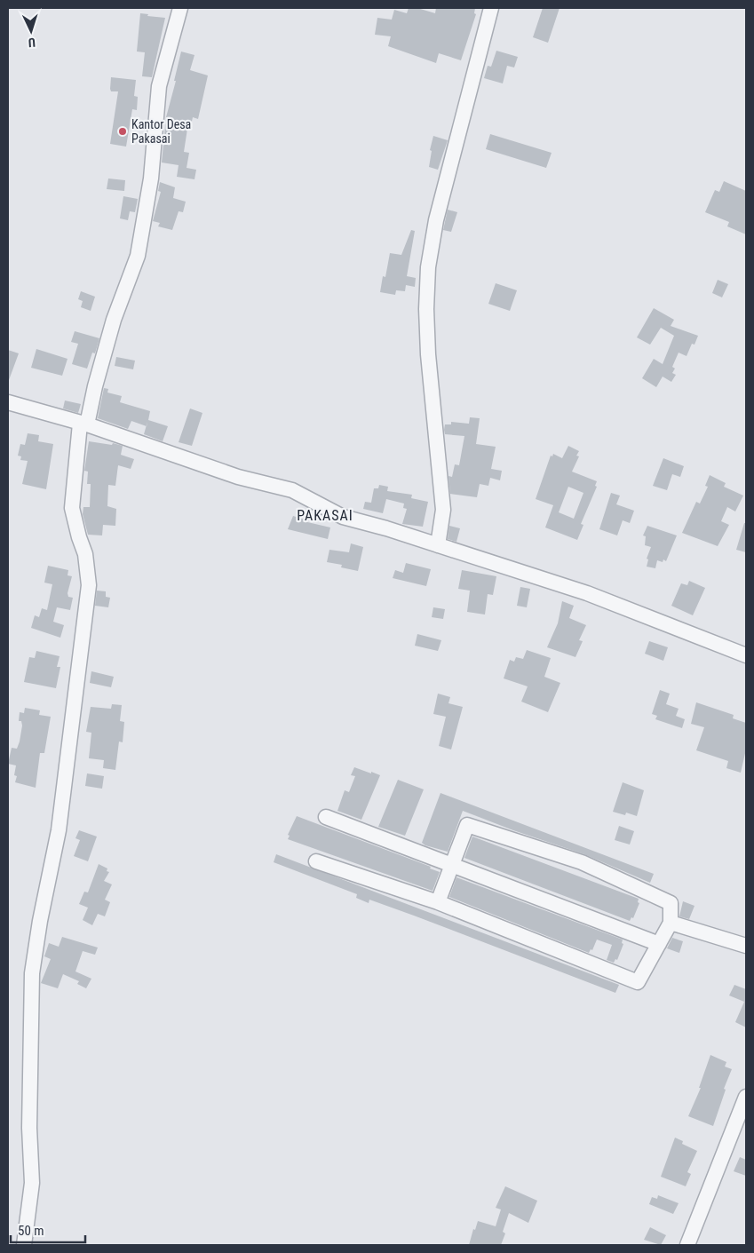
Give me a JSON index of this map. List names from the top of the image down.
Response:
{
  "districts": ["PAKASAI"],
  "places": ["Kantor Desa Pakasai"],
  "scale_bar": "50 m",
  "north": "bottom"
}
